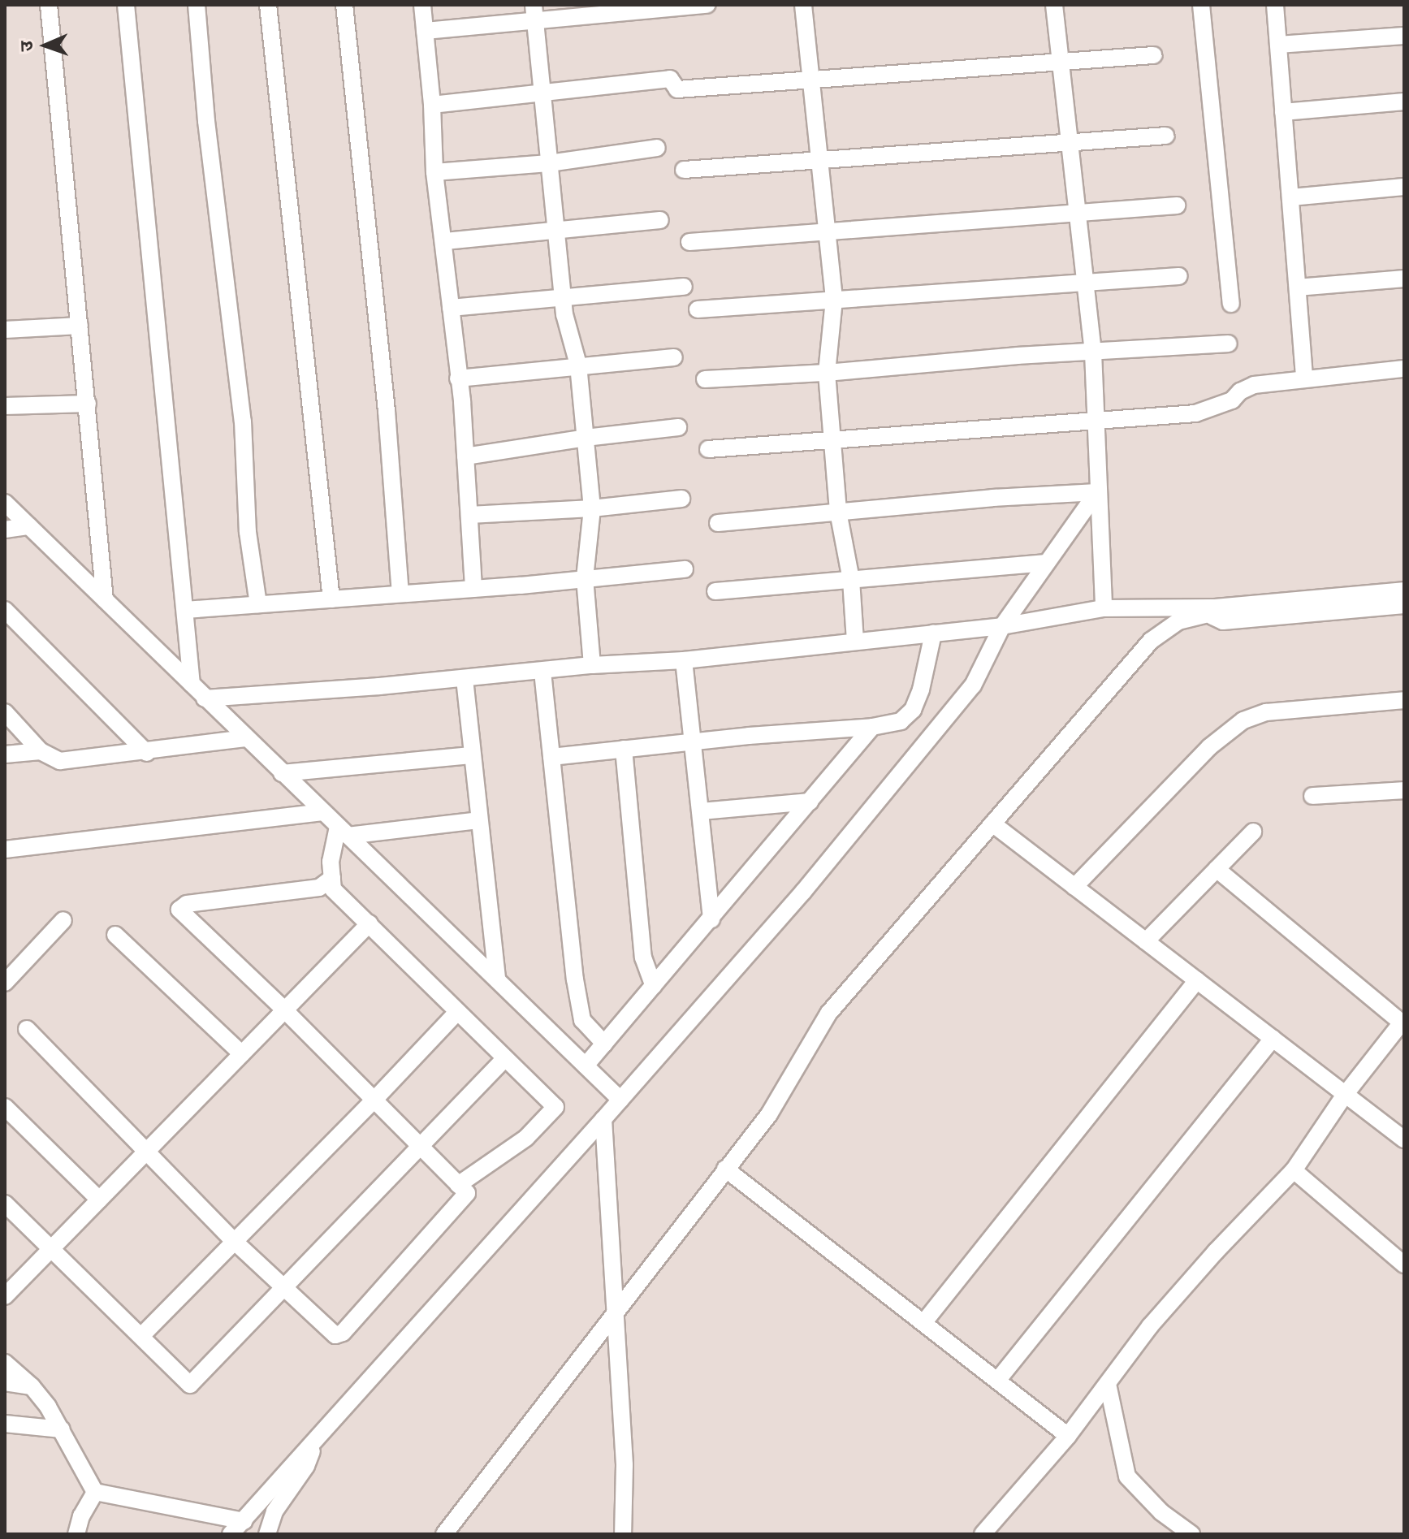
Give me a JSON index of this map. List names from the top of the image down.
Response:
{
  "north": "left"
}
